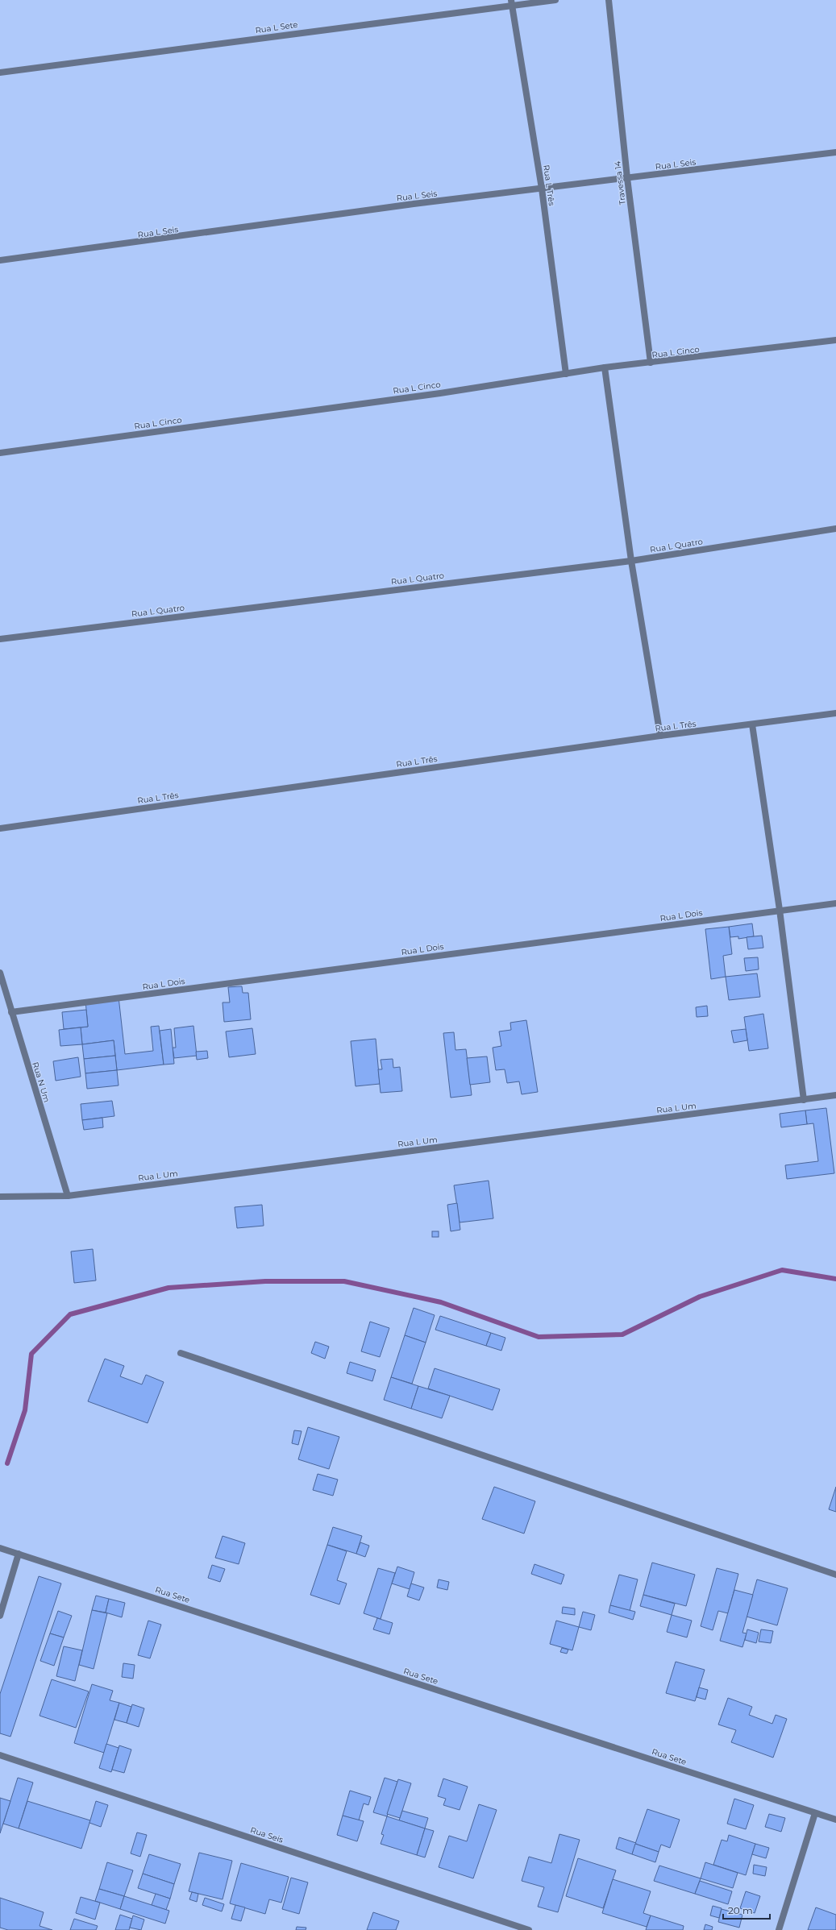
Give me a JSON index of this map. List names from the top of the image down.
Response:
{
  "streets": {
    "street": [
      "Rua L Sete",
      "Rua L Seis",
      "Travessa 14",
      "Rua L Três",
      "Rua L Cinco",
      "Rua L Quatro",
      "Rua L Dois",
      "Rua N Um",
      "Rua L Um",
      "Rua Sete",
      "Rua Seis"
    ]
  },
  "crossings": [
    ["Rua L Sete", "Rua L Três"],
    ["Rua L Seis", "Travessa 14"],
    ["Rua L Seis", "Rua L Três"],
    ["Travessa 14", "Rua L Cinco"],
    ["Rua L Três", "Rua L Cinco"],
    ["Rua L Dois", "Rua N Um"],
    ["Rua N Um", "Rua L Um"]
  ],
  "scale_bar": "20 m"
}
